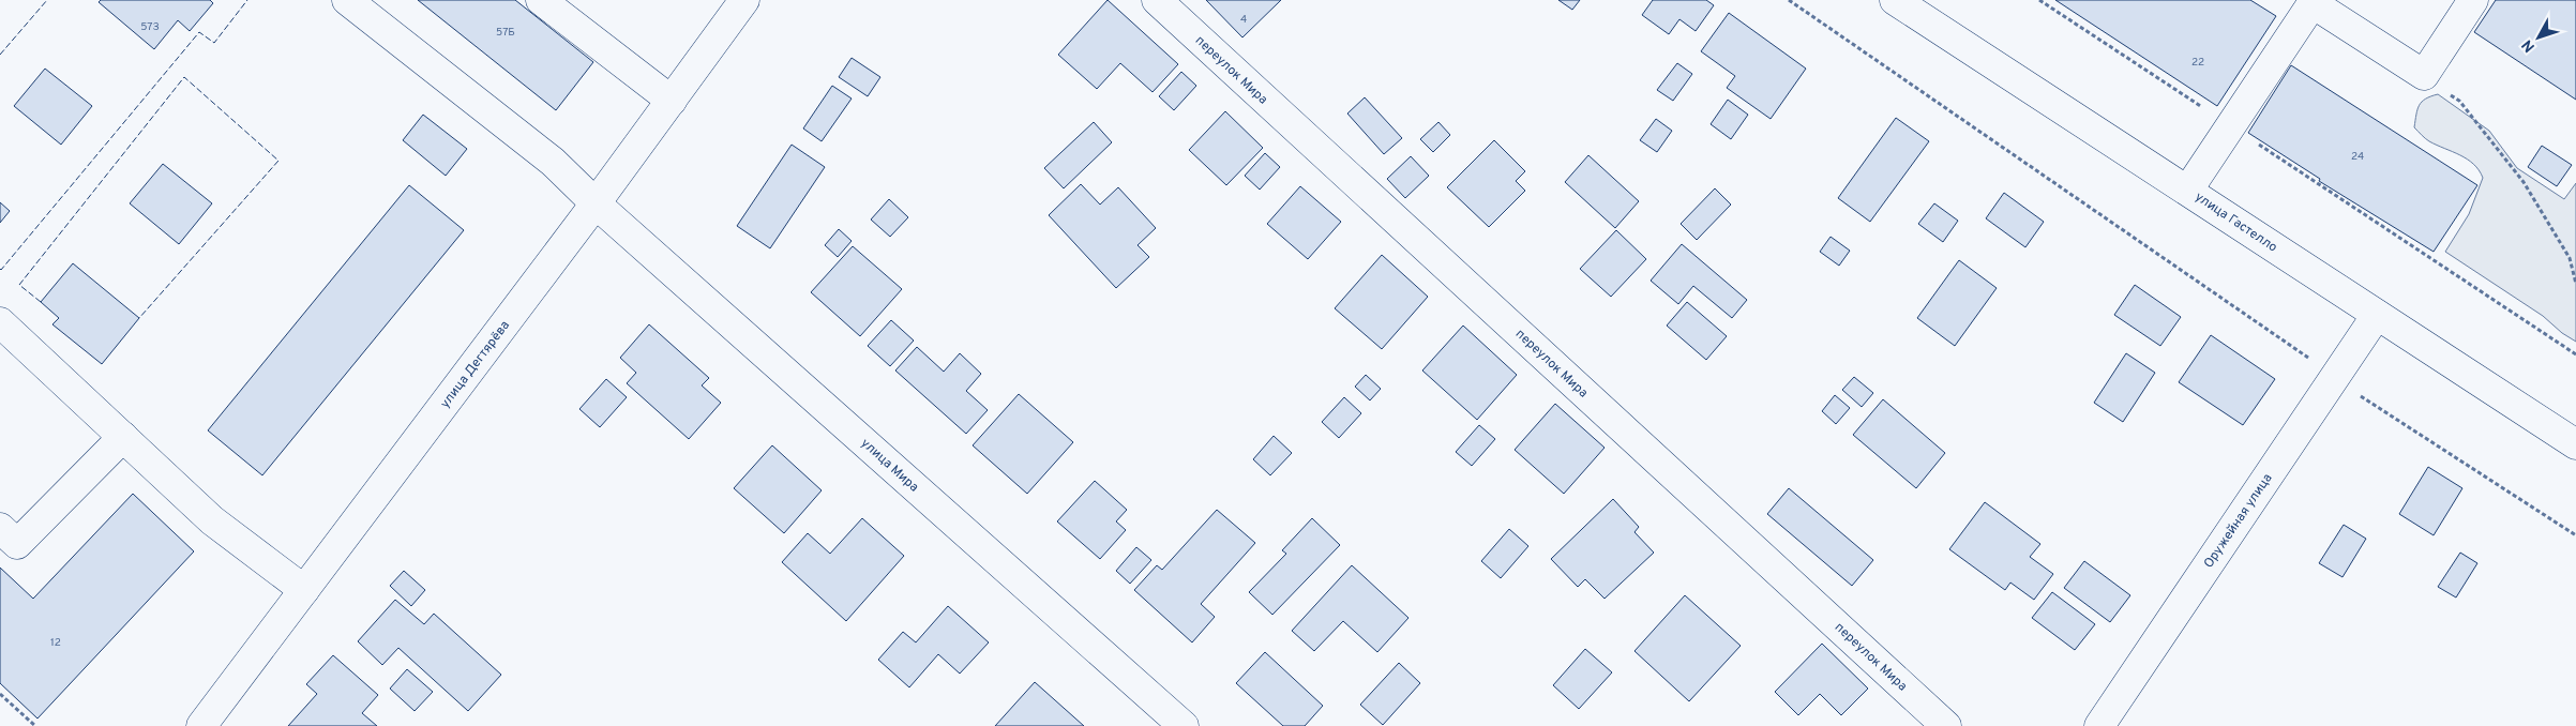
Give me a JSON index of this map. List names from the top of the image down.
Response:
{
  "streets": {
    "street": [
      "переулок Мира",
      "улица Гастелло",
      "улица Дегтярёва",
      "улица Мира",
      "Оружейная улица"
    ]
  },
  "crossings": [
    ["улица Гастелло", "Оружейная улица"],
    ["улица Дегтярёва", "улица Мира"]
  ],
  "house_numbers": [
    "4",
    "57З",
    "57Б",
    "22",
    "24",
    "12"
  ],
  "north": "bottom left"
}
